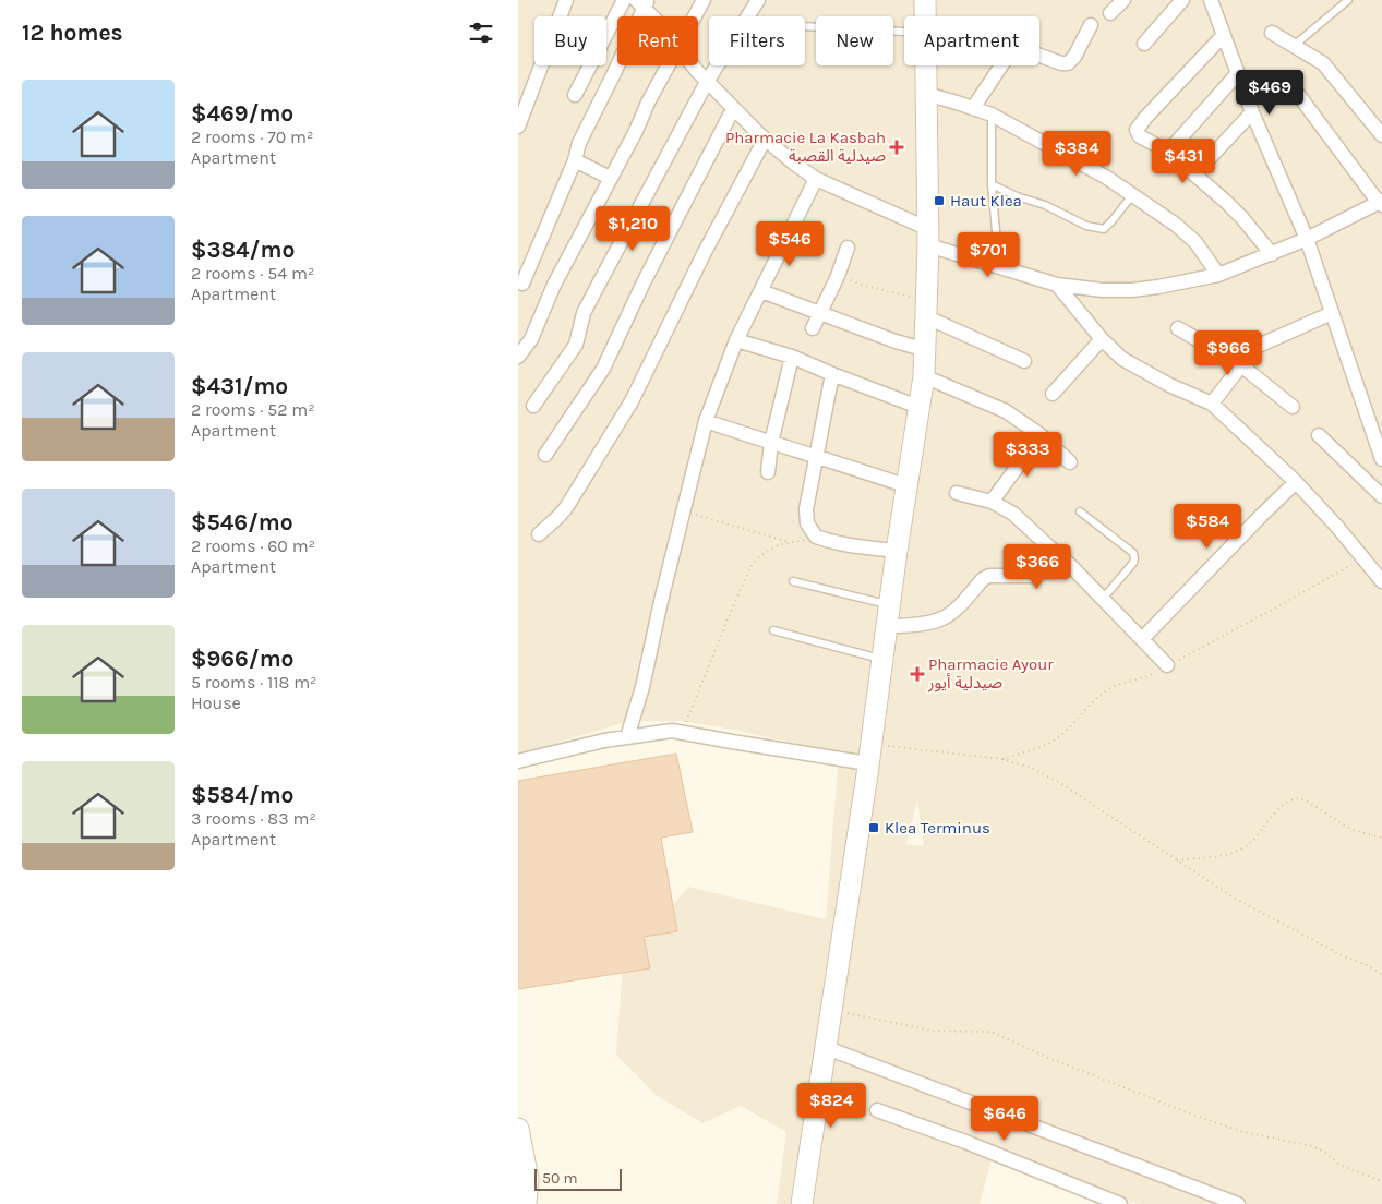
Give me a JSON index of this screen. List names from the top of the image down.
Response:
{
  "places": {
    "health": ["Pharmacie La Kasbah صيدلية القصبة", "Pharmacie Ayour صيدلية أيور"],
    "transit": ["Haut Klea", "Klea Terminus"]
  },
  "scale_bar": "50 m",
  "page": {
    "heading": "12 homes",
    "chip": [
      "Buy",
      "Rent",
      "Filters",
      "New",
      "Apartment"
    ],
    "list": [
      {
        "name": "$469/mo",
        "note": "2 rooms · 70 m² · Apartment"
      },
      {
        "name": "$384/mo",
        "note": "2 rooms · 54 m² · Apartment"
      },
      {
        "name": "$431/mo",
        "note": "2 rooms · 52 m² · Apartment"
      },
      {
        "name": "$546/mo",
        "note": "2 rooms · 60 m² · Apartment"
      },
      {
        "name": "$966/mo",
        "note": "5 rooms · 118 m² · House"
      },
      {
        "name": "$584/mo",
        "note": "3 rooms · 83 m² · Apartment"
      }
    ],
    "price": [
      "$469",
      "$384",
      "$431",
      "$1,210",
      "$546",
      "$701",
      "$966",
      "$333",
      "$584",
      "$366",
      "$824",
      "$646"
    ],
    "scale": "50 m"
  }
}
